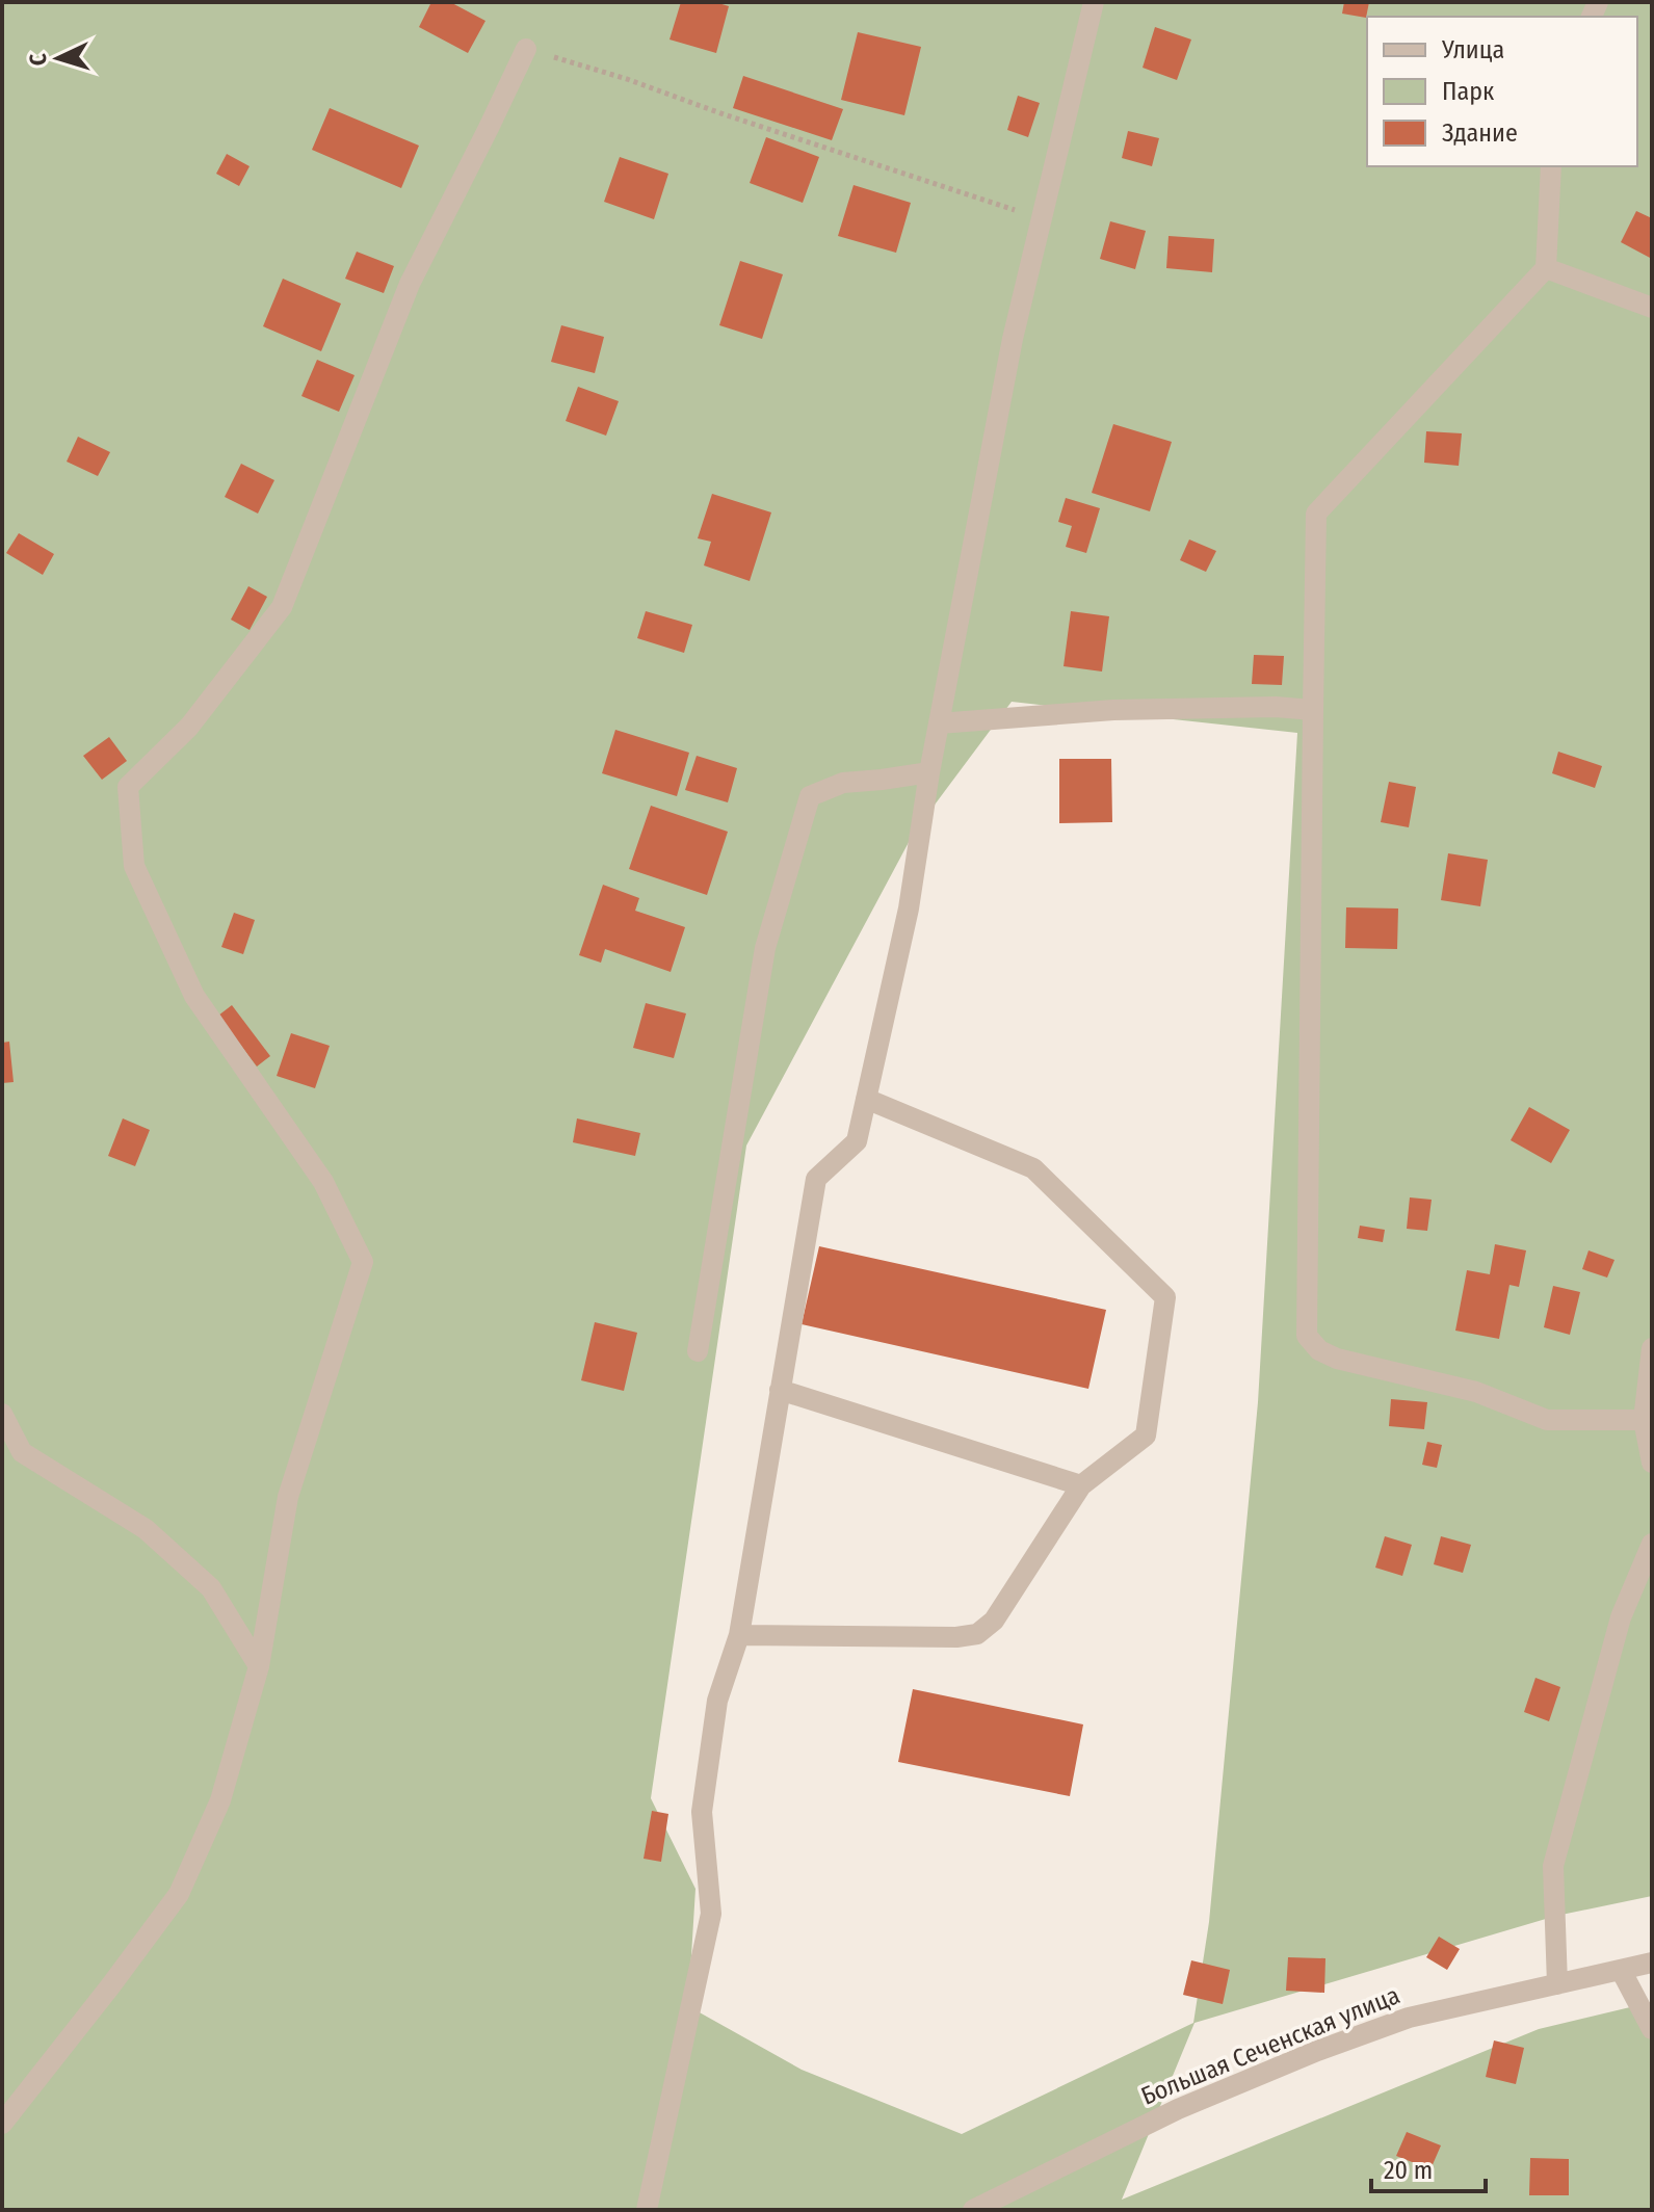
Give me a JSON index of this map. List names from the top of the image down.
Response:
{
  "streets": {
    "street": ["Большая Сеченская улица"]
  },
  "legend": ["Улица", "Парк", "Здание"],
  "scale_bar": "20 m",
  "north": "left"
}
